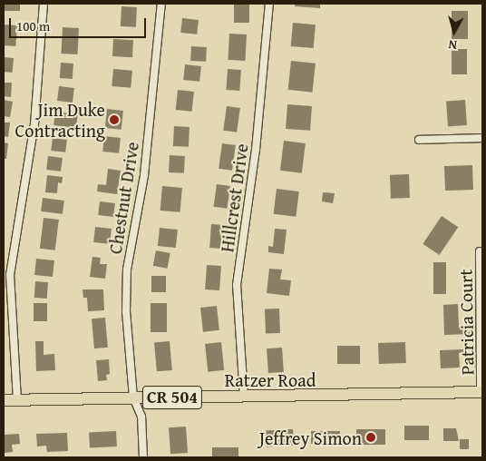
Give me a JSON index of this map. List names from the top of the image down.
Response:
{
  "streets": {
    "main road": ["Ratzer Road", "CR 504"],
    "street": ["Chestnut Drive", "Hillcrest Drive", "Patricia Court"]
  },
  "crossings": [
    ["Chestnut Drive", "Ratzer Road"],
    ["Hillcrest Drive", "Ratzer Road"],
    ["Patricia Court", "Ratzer Road"]
  ],
  "places": ["Jim Duke Contracting", "Jeffrey Simon"],
  "scale_bar": "100 m",
  "north": "bottom"
}
